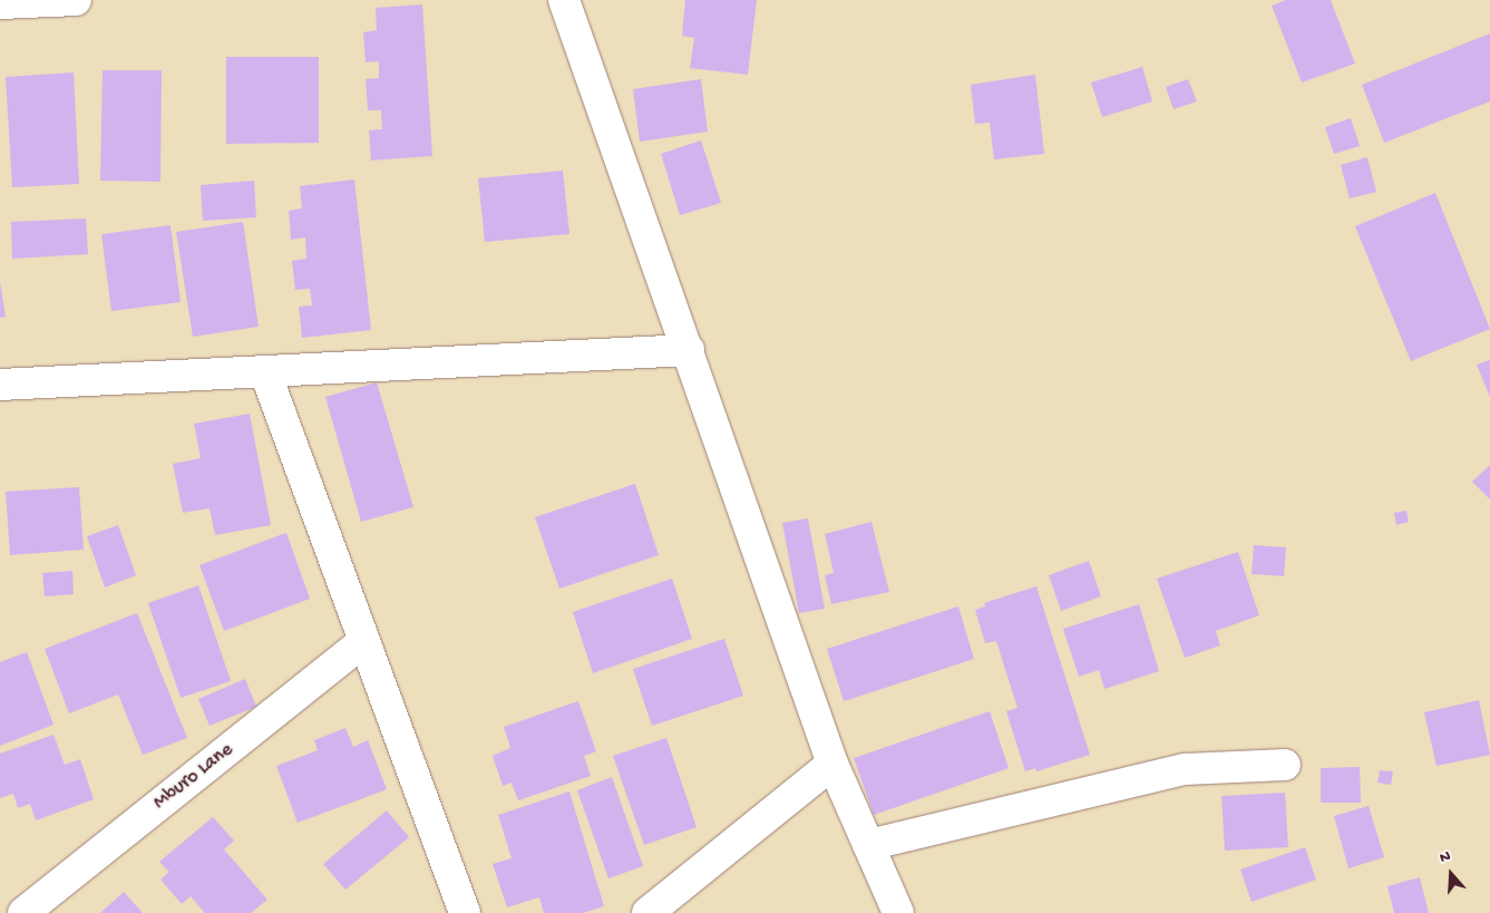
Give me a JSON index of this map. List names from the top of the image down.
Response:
{
  "streets": {
    "street": ["Mburo Lane"]
  },
  "north": "top"
}
